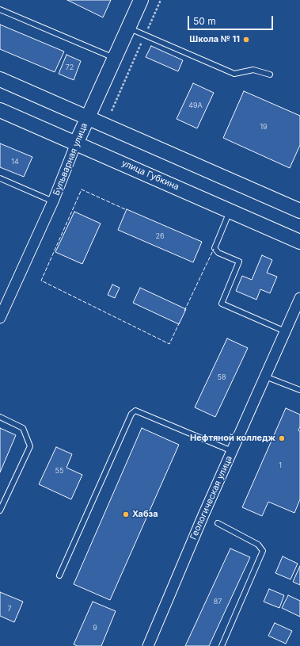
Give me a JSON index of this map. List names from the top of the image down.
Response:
{
  "streets": {
    "main road": ["Бульварная улица", "улица Губкина"],
    "street": ["Геологическая улица"]
  },
  "crossings": [
    ["Бульварная улица", "улица Губкина"]
  ],
  "places": ["Школа № 11", "Нефтяной колледж", "Хабза"],
  "house_numbers": [
    "72",
    "49А",
    "19",
    "14",
    "26",
    "58",
    "1",
    "55",
    "87",
    "7",
    "9"
  ],
  "scale_bar": "50 m"
}
